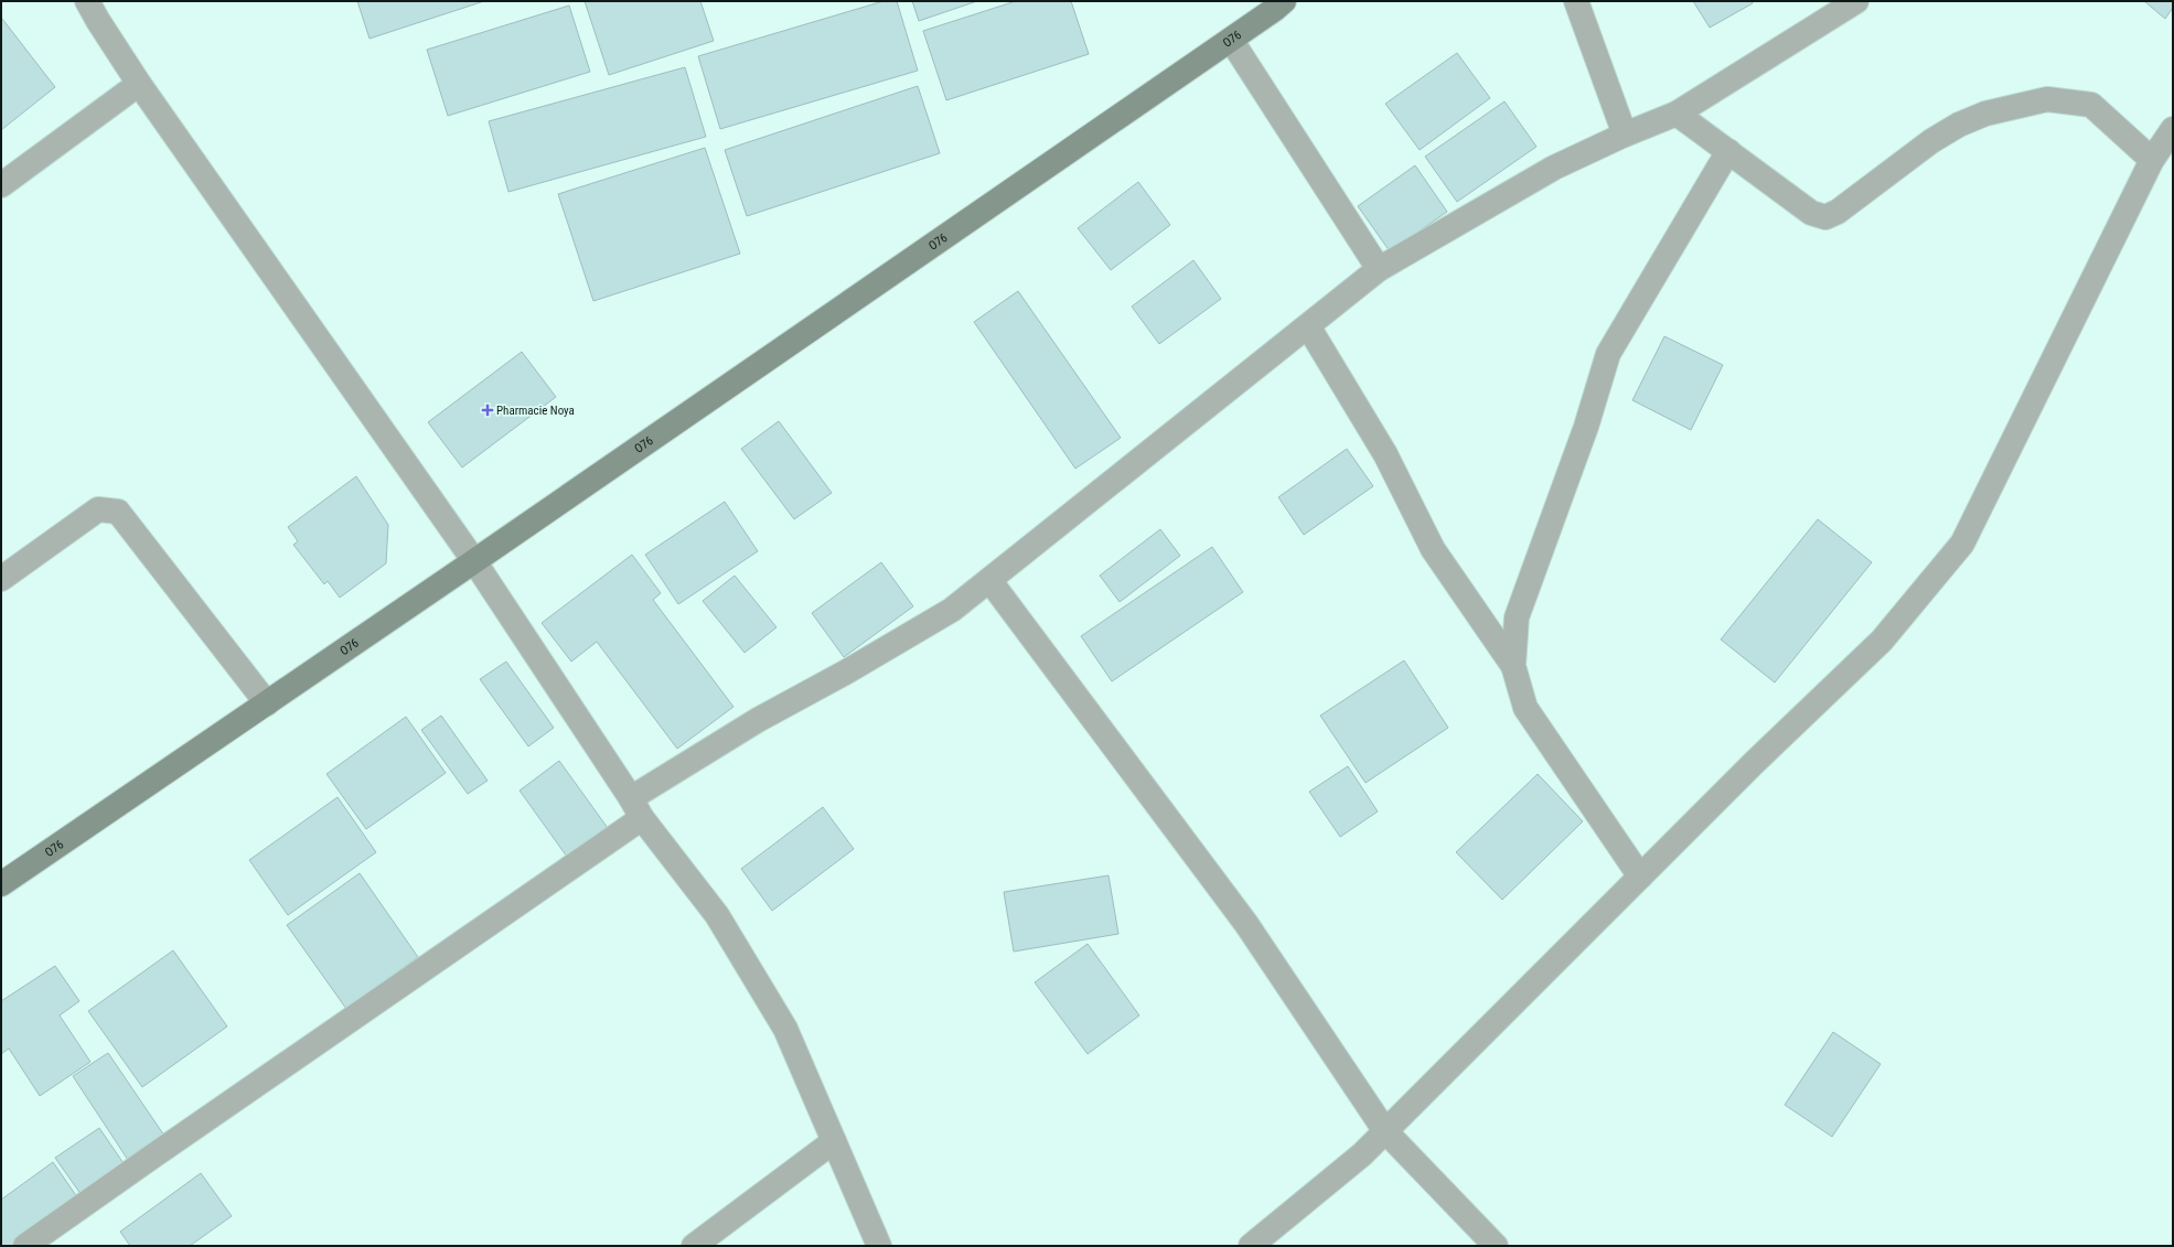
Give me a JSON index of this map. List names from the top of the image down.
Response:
{
  "streets": {
    "street": ["O76"]
  },
  "places": {
    "health": ["Pharmacie Noya"]
  }
}
